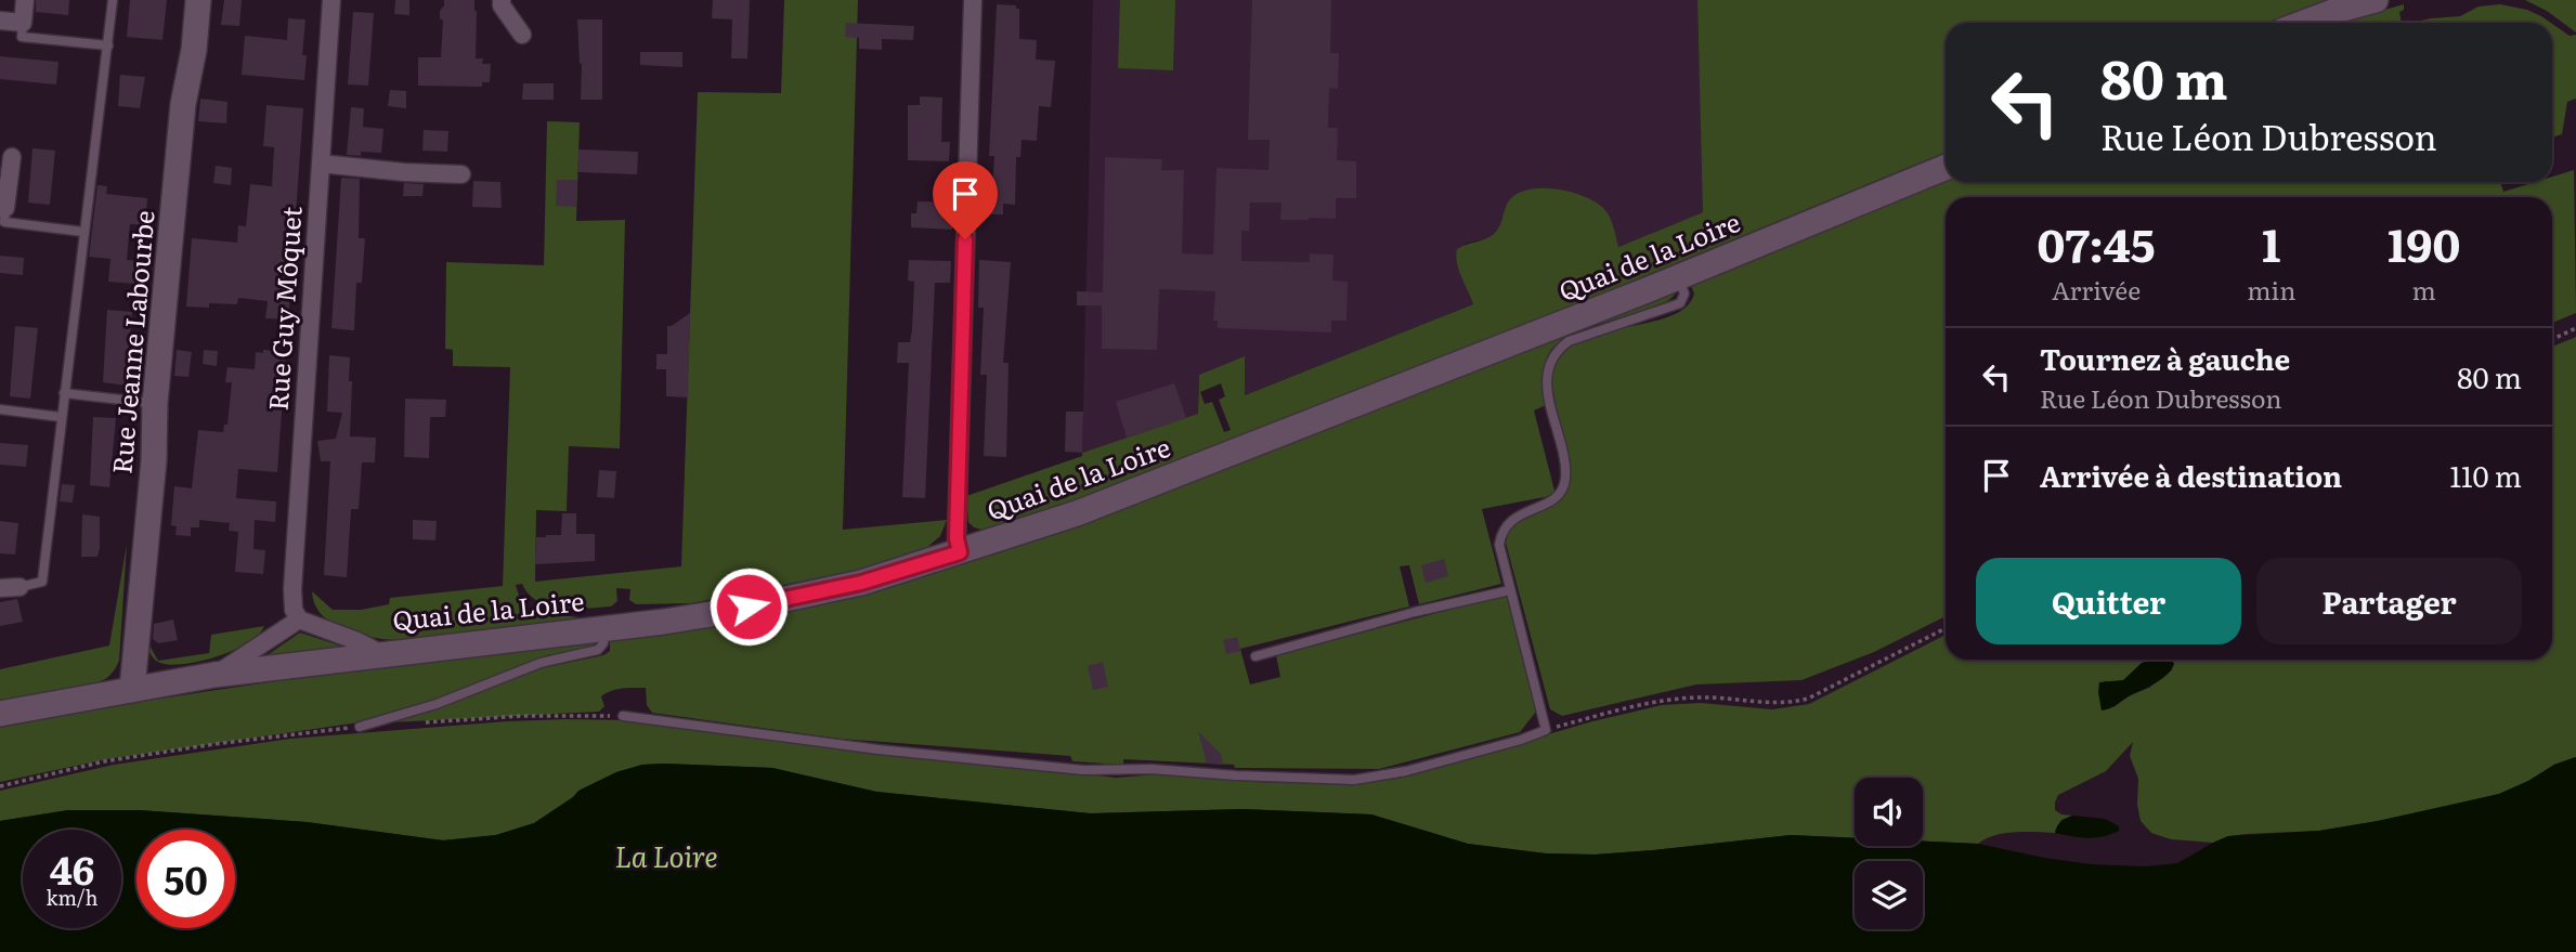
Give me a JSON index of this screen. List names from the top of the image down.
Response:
{
  "streets": {
    "main road": ["Quai de la Loire", "Rue Jeanne Labourbe"],
    "street": ["Rue Guy Môquet"]
  },
  "crossings": [
    ["Quai de la Loire", "Rue Jeanne Labourbe"]
  ],
  "water": ["La Loire"],
  "page": {
    "turn": ["80 m", "Rue Léon Dubresson"],
    "eta": [
      "07:45",
      "Arrivée",
      "1",
      "min",
      "190",
      "m"
    ],
    "list": [
      {
        "name": "Tournez à gauche",
        "note": "Rue Léon Dubresson",
        "value": "80 m"
      },
      {
        "name": "Arrivée à destination",
        "value": "110 m"
      }
    ],
    "buttons": ["Quitter", "Partager"],
    "speed": "46 km/h",
    "limit": "50"
  }
}
